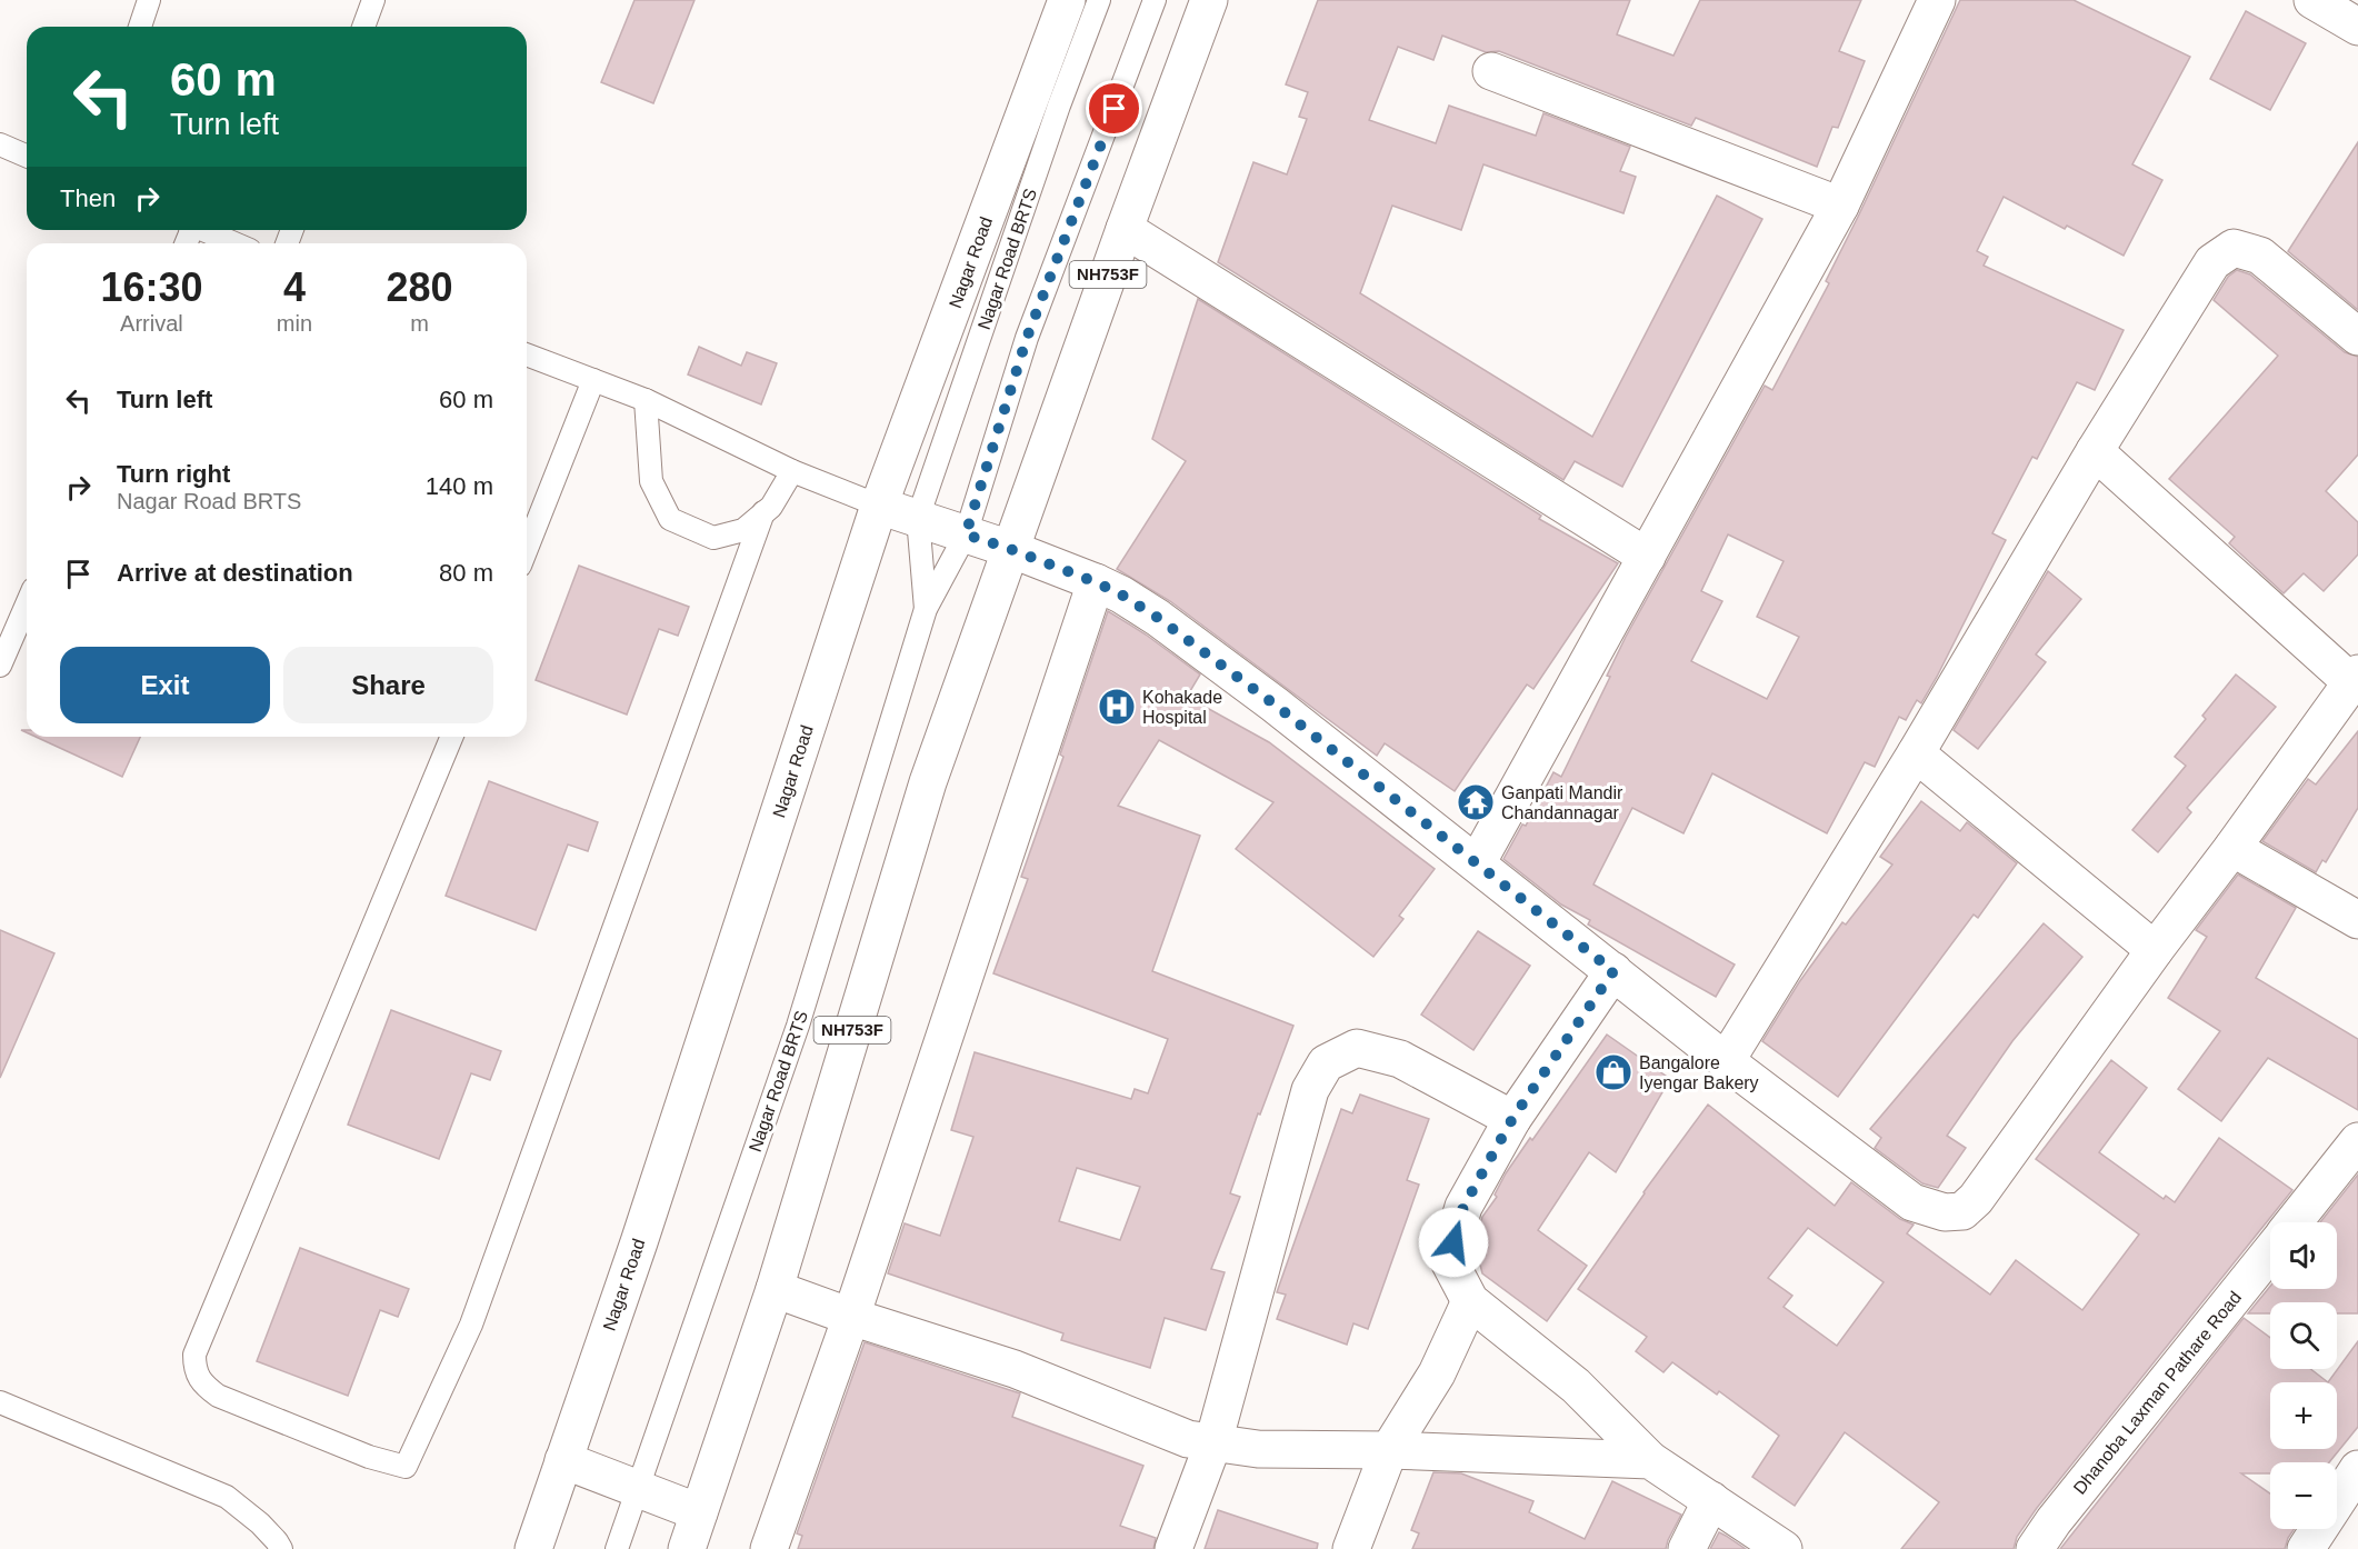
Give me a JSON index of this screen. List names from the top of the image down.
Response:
{
  "streets": {
    "main road": ["Nagar Road", "NH753F", "Dhanoba Laxman Pathare Road"],
    "lane": ["Nagar Road BRTS"]
  },
  "places": {
    "hospital": ["Kohakade Hospital"],
    "temple": ["Ganpati Mandir Chandannagar"],
    "shop": ["Bangalore Iyengar Bakery"]
  },
  "page": {
    "turn": ["60 m", "Turn left"],
    "then": "Then",
    "eta": [
      "16:30",
      "Arrival",
      "4",
      "min",
      "280",
      "m"
    ],
    "list": [
      {
        "name": "Turn left",
        "value": "60 m"
      },
      {
        "name": "Turn right",
        "note": "Nagar Road BRTS",
        "value": "140 m"
      },
      {
        "name": "Arrive at destination",
        "value": "80 m"
      }
    ],
    "buttons": ["Exit", "Share"],
    "map_buttons": ["+", "−"]
  }
}
